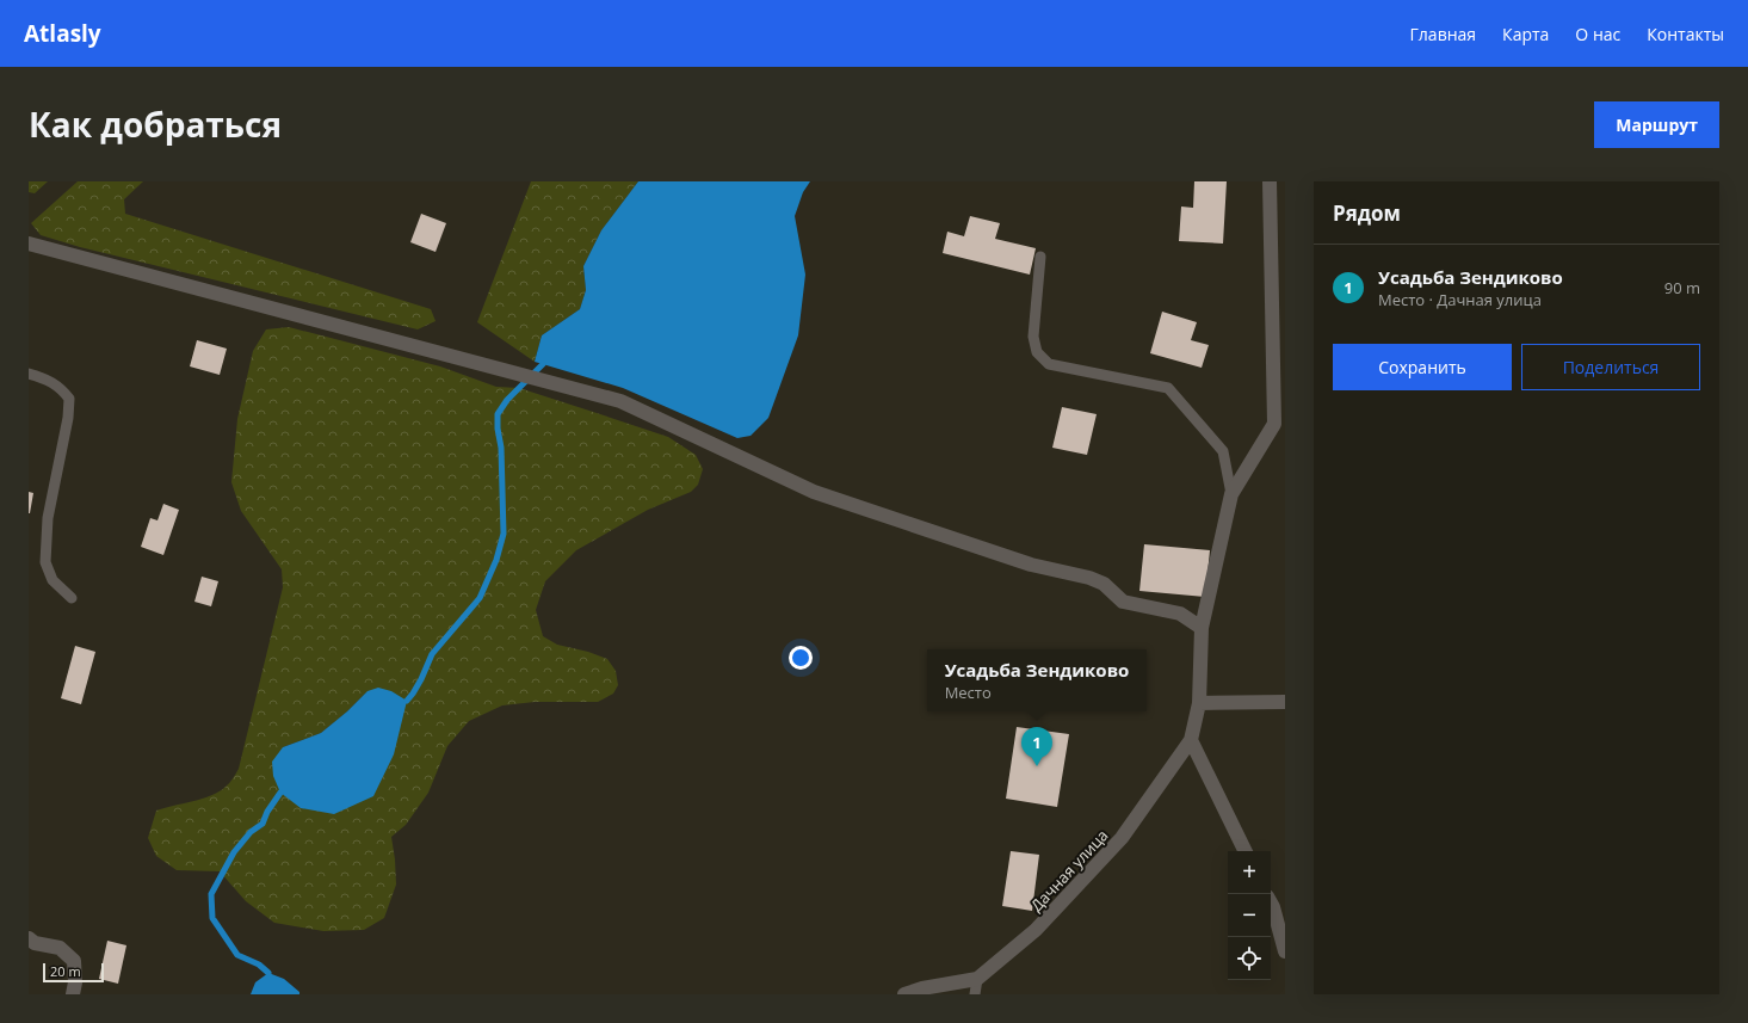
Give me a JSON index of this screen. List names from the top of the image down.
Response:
{
  "streets": {
    "street": ["Дачная улица"]
  },
  "scale_bar": "20 m",
  "page": {
    "header": "Atlasly",
    "nav": [
      "Главная",
      "Карта",
      "О нас",
      "Контакты"
    ],
    "title": "Как добраться",
    "buttons": [
      "Маршрут",
      ["Сохранить", "Поделиться"]
    ],
    "heading": "Рядом",
    "list": [
      {
        "mark": "1",
        "name": "Усадьба Зендиково",
        "note": "Место · Дачная улица",
        "value": "90 m"
      }
    ],
    "popup": ["Усадьба Зендиково", "Место"],
    "pins": "1",
    "map_buttons": ["+", "−"],
    "scale": "20 m"
  }
}
